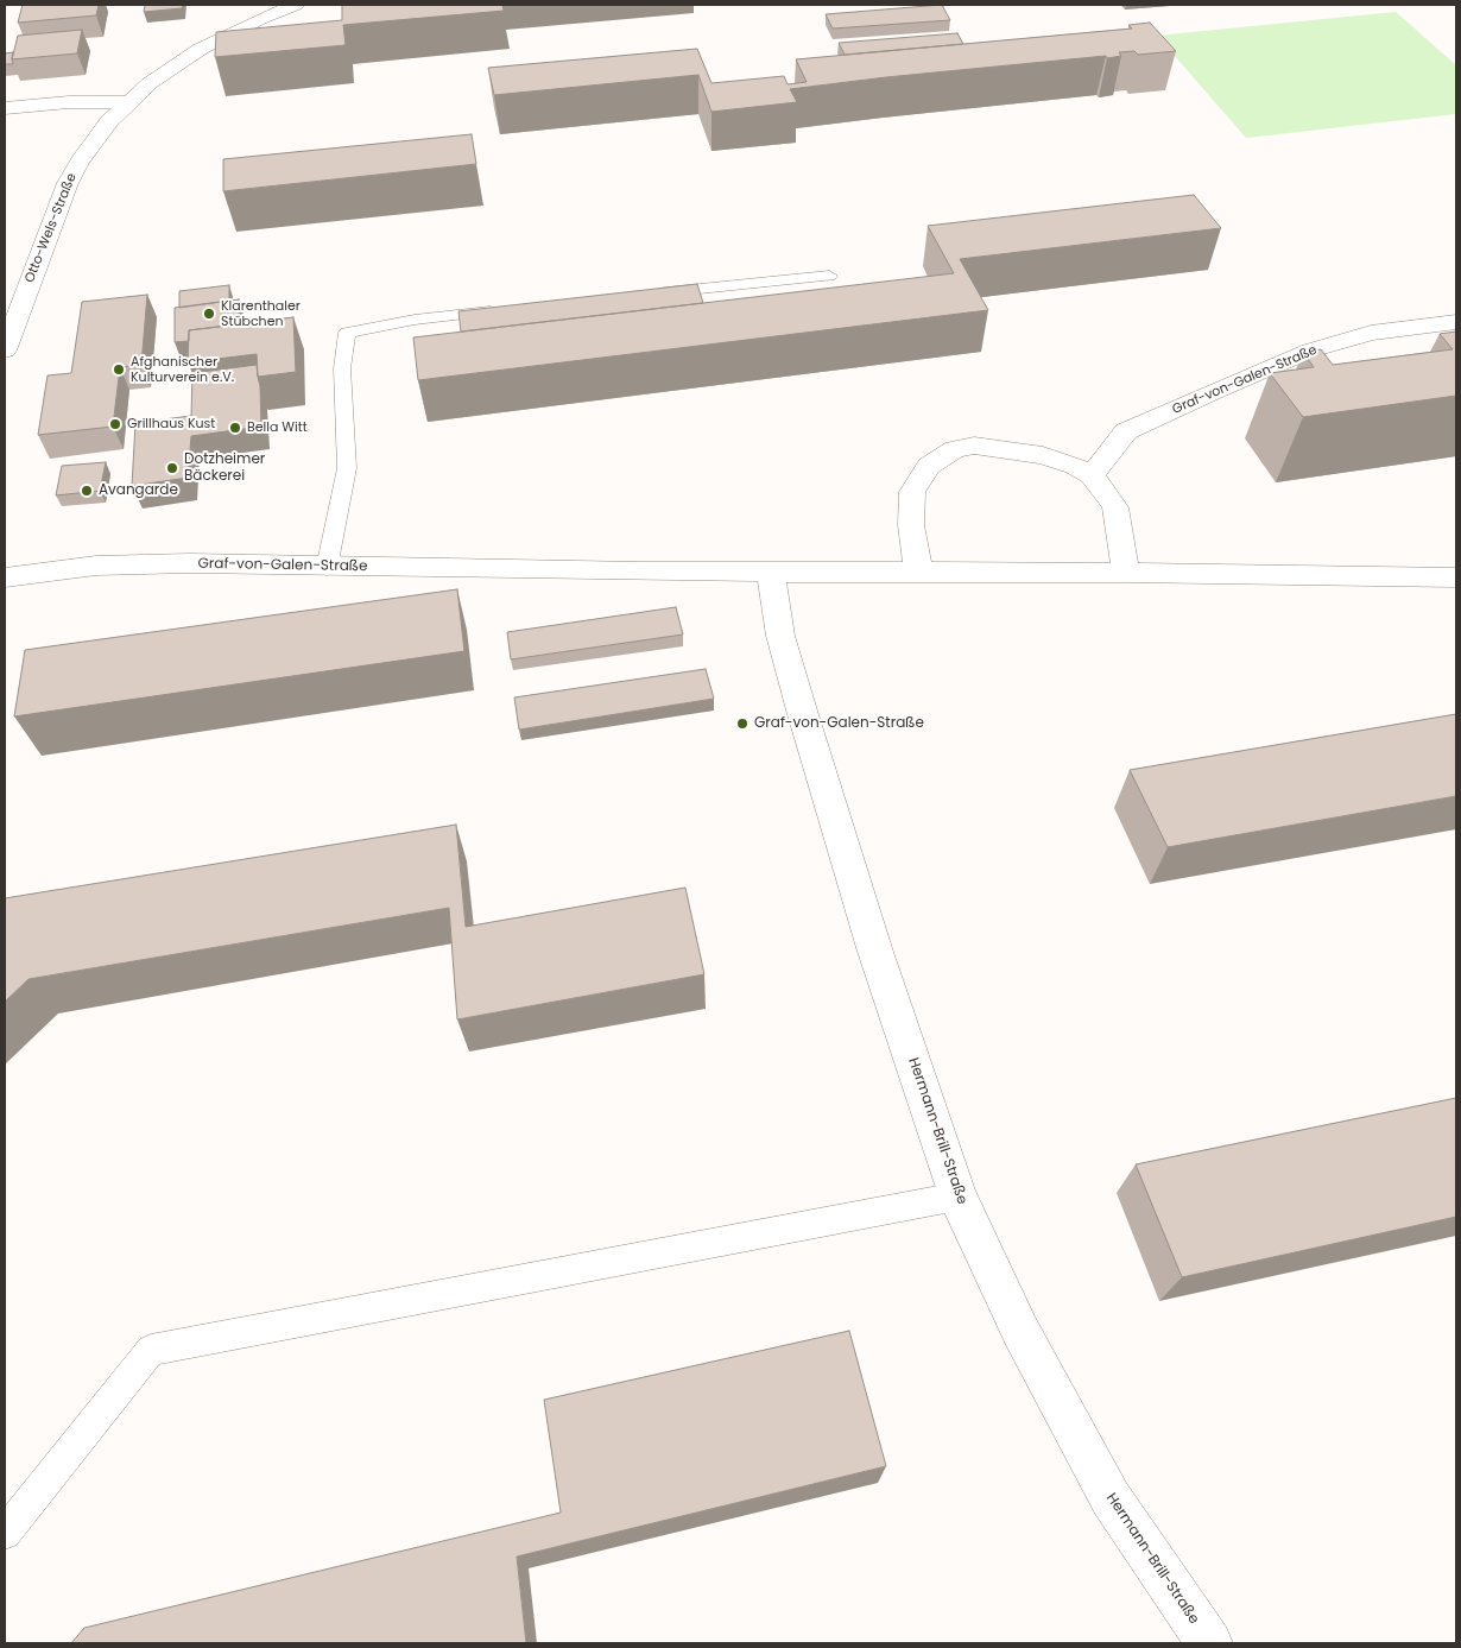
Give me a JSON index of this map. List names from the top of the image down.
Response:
{
  "streets": {
    "street": ["Otto-Wels-Straße", "Graf-von-Galen-Straße", "Hermann-Brill-Straße"]
  },
  "crossings": [
    ["Graf-von-Galen-Straße", "Hermann-Brill-Straße"]
  ],
  "places": [
    "Klarenthaler Stübchen",
    "Afghanischer Kulturverein e.V.",
    "Grillhaus Kust",
    "Bella Witt",
    "Dotzheimer Bäckerei",
    "Avangarde",
    "Graf-von-Galen-Straße"
  ]
}
